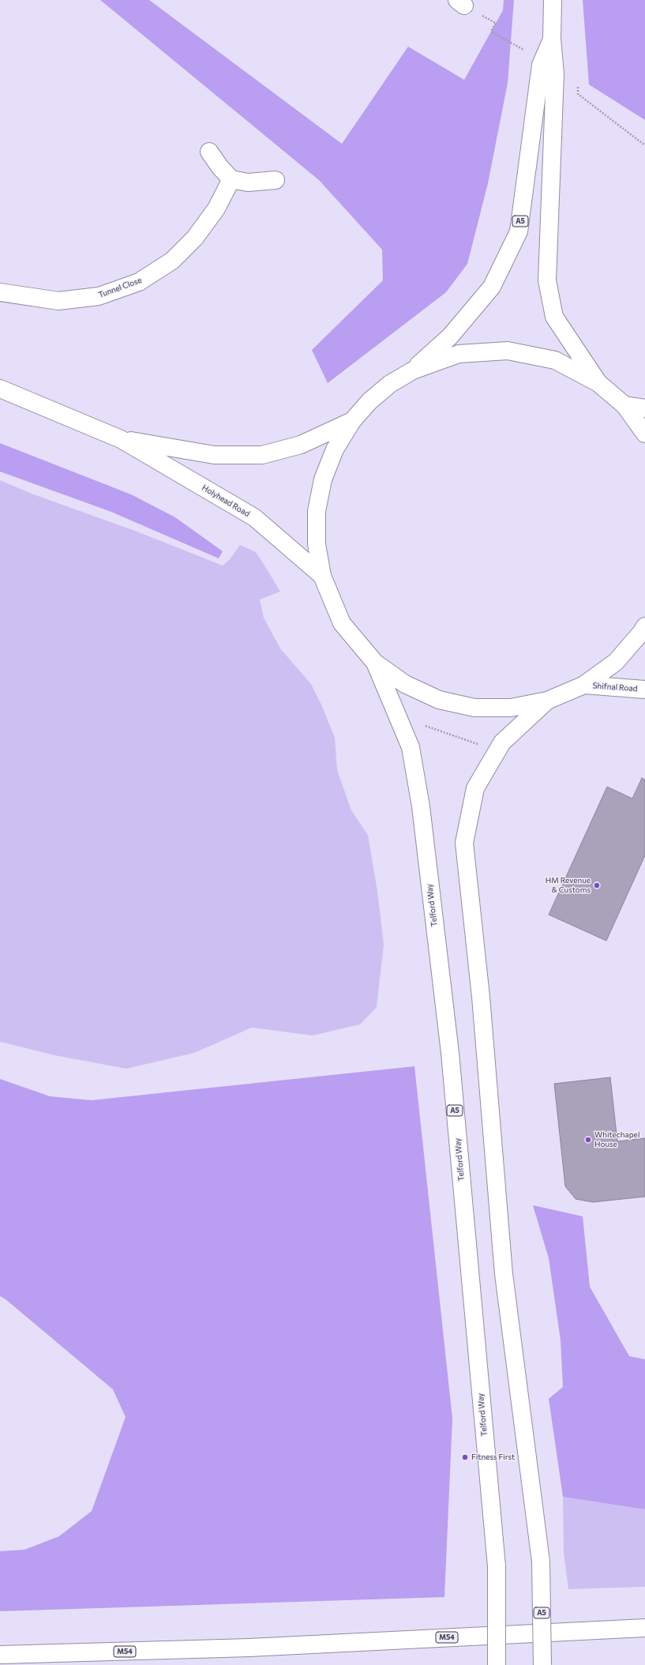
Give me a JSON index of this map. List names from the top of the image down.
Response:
{
  "streets": {
    "main road": [
      "A5",
      "Tunnel Close",
      "Holyhead Road",
      "Shifnal Road",
      "Telford Way",
      "M54"
    ]
  },
  "places": ["HM Revenue & Customs", "Whitechapel House", "Fitness First"]
}
